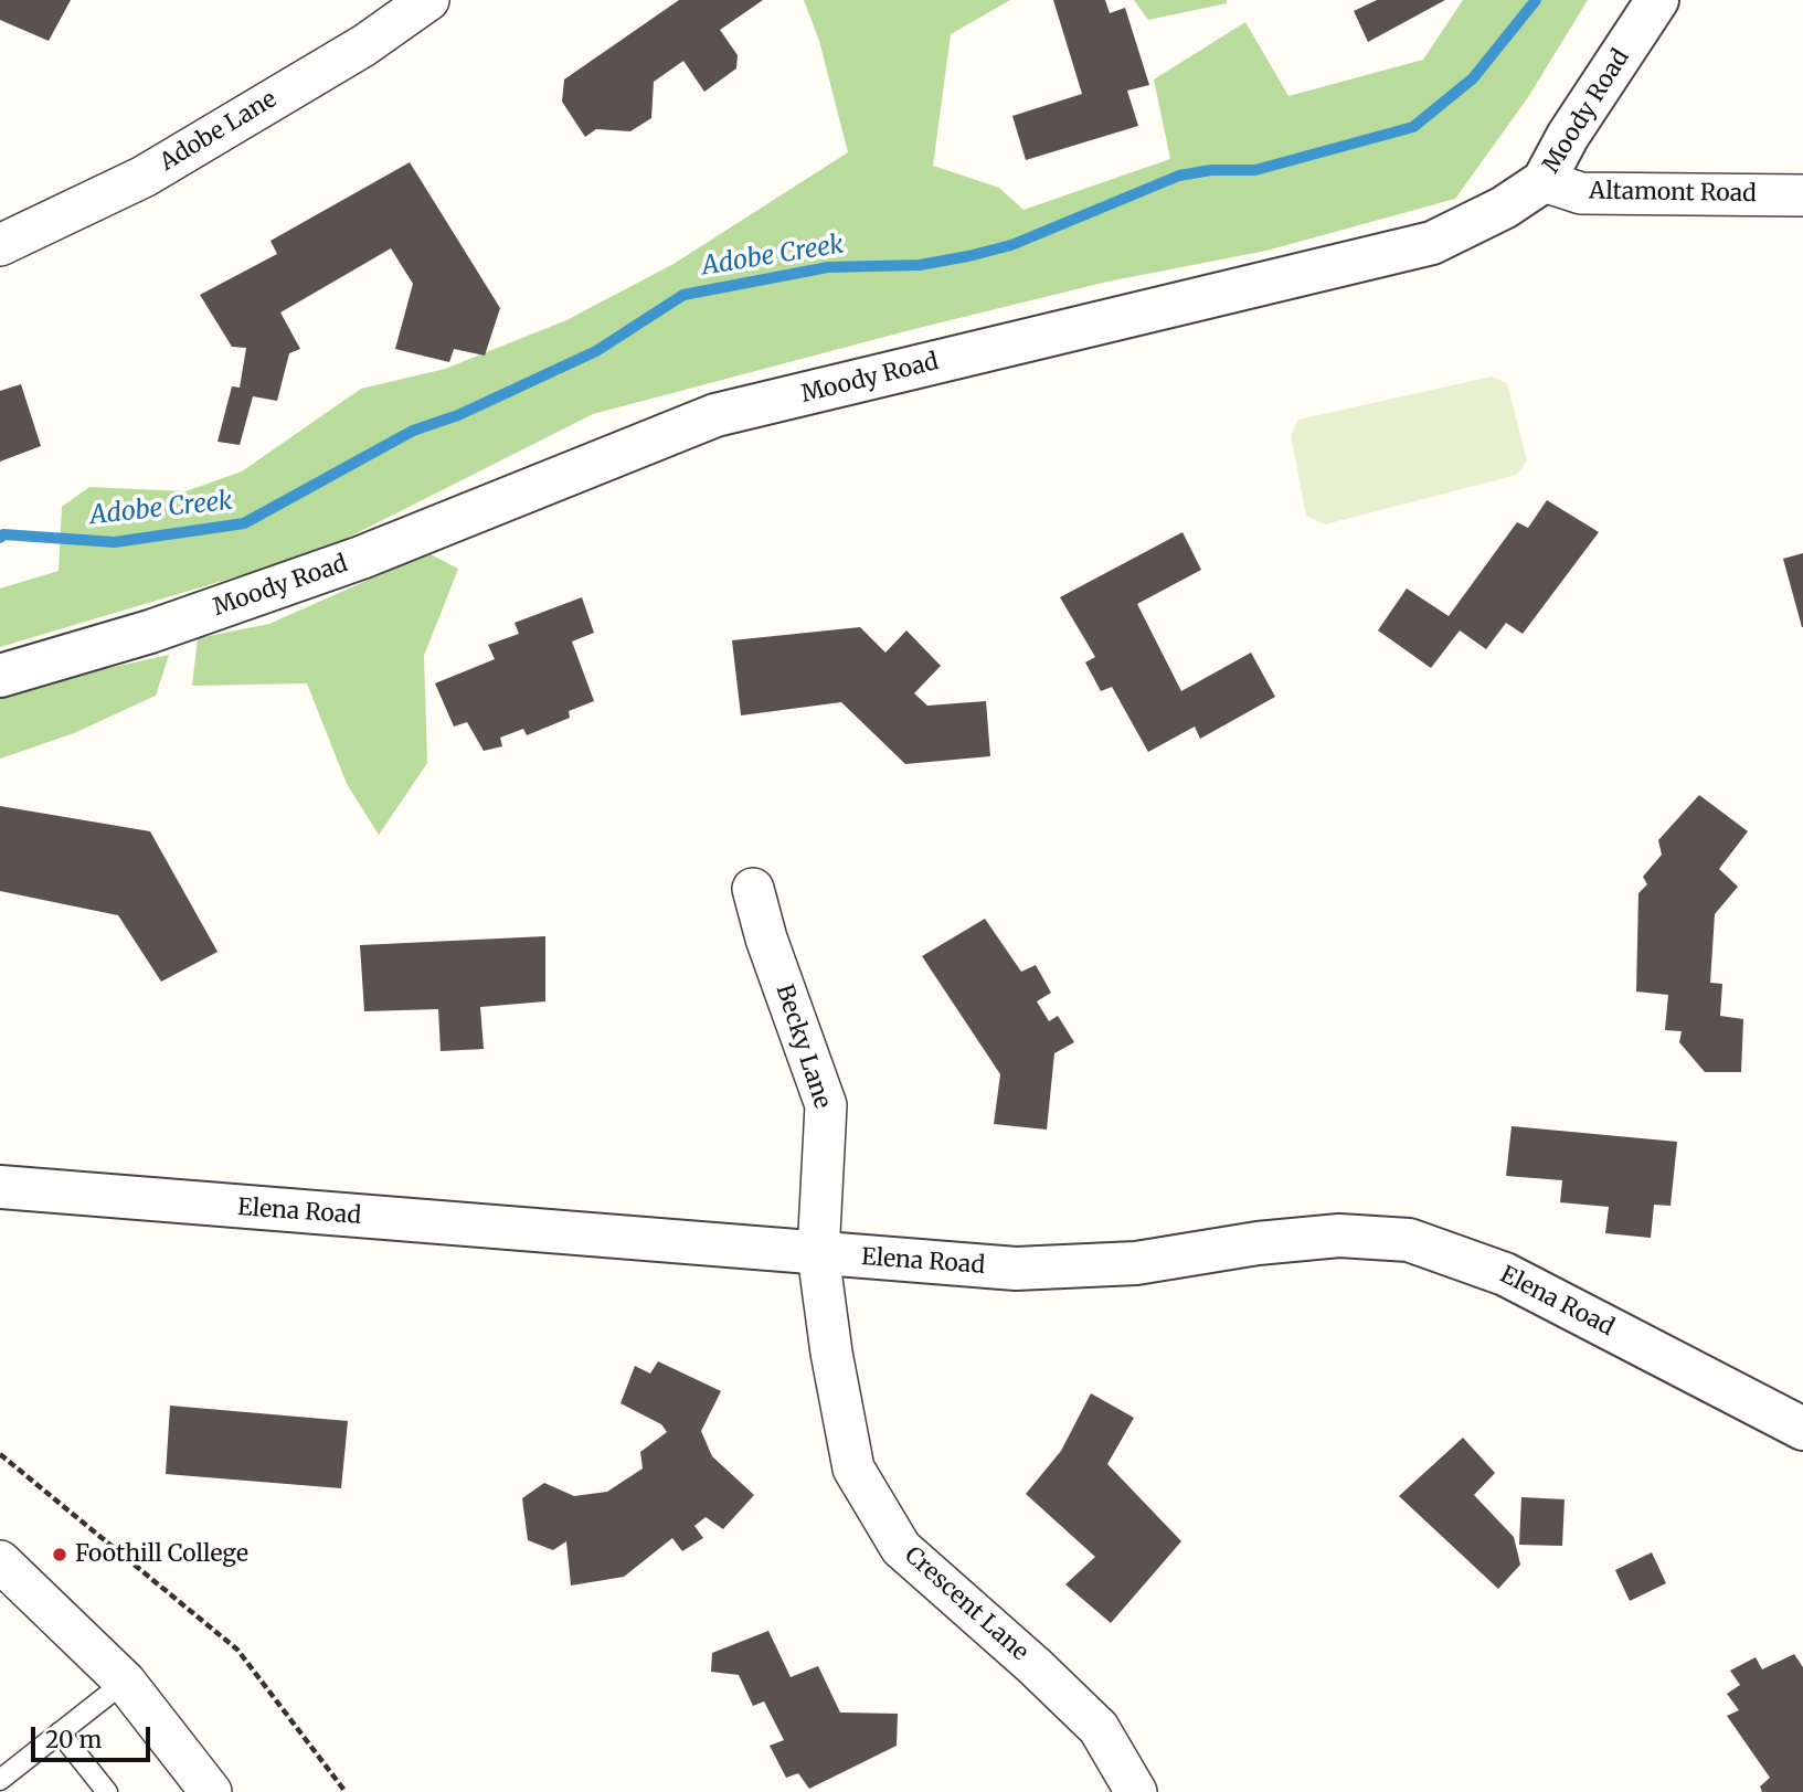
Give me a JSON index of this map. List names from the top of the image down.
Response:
{
  "streets": {
    "street": [
      "Moody Road",
      "Adobe Lane",
      "Altamont Road",
      "Becky Lane",
      "Elena Road",
      "Crescent Lane"
    ]
  },
  "crossings": [
    ["Moody Road", "Altamont Road"],
    ["Becky Lane", "Elena Road"],
    ["Becky Lane", "Crescent Lane"],
    ["Elena Road", "Crescent Lane"]
  ],
  "water": ["Adobe Creek"],
  "places": ["Foothill College"],
  "scale_bar": "20 m"
}
